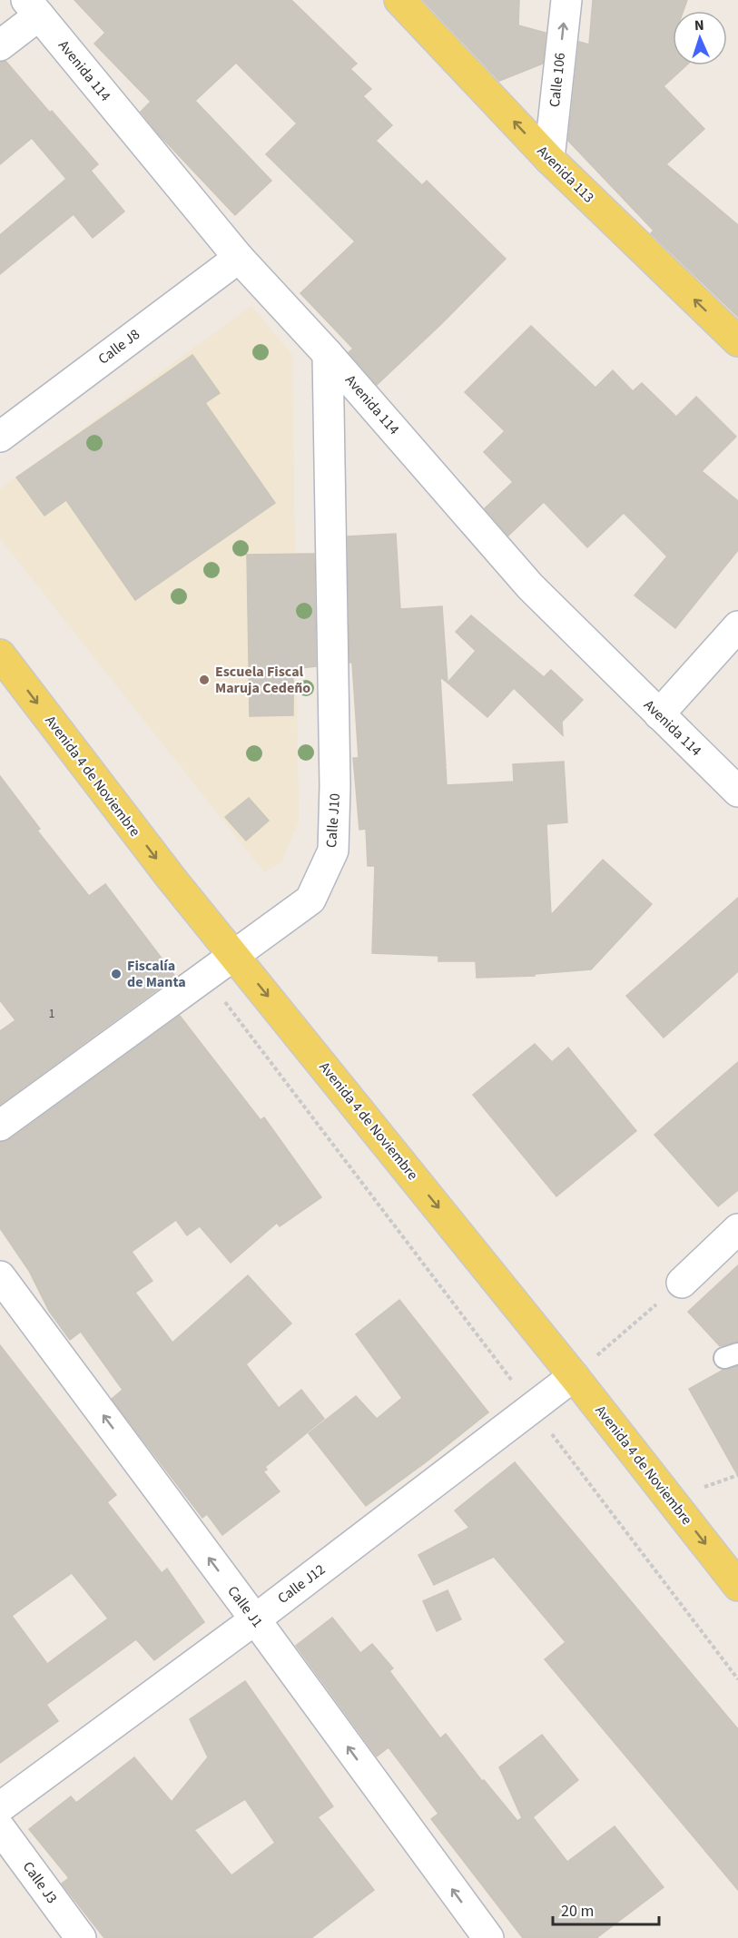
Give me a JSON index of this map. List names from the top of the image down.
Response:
{
  "streets": {
    "main road": ["Avenida 113", "Avenida 4 de Noviembre"],
    "street": [
      "Avenida 114",
      "Calle 106",
      "Calle J8",
      "Calle J10",
      "Calle J12",
      "Calle J1",
      "Calle J3"
    ]
  },
  "crossings": [
    ["Avenida 114", "Calle J8"],
    ["Avenida 114", "Calle J10"],
    ["Calle 106", "Avenida 113"],
    ["Avenida 4 de Noviembre", "Calle J10"],
    ["Avenida 4 de Noviembre", "Calle J12"],
    ["Calle J12", "Calle J1"]
  ],
  "one_way": [
    "Calle 106",
    "Avenida 113",
    "Avenida 4 de Noviembre",
    "Calle J1"
  ],
  "places": ["Escuela Fiscal Maruja Cedeño", "Fiscalía de Manta"],
  "house_numbers": ["1"],
  "scale_bar": "20 m",
  "north": "top"
}
